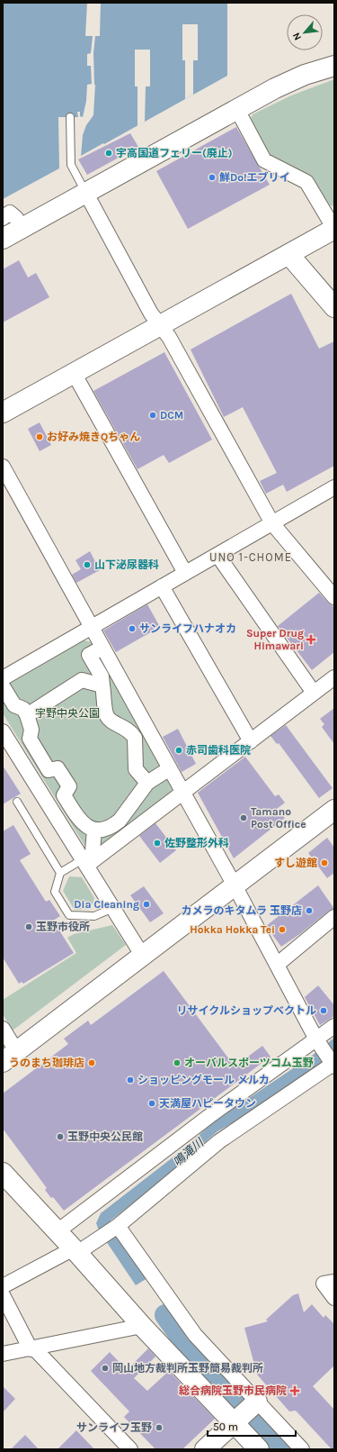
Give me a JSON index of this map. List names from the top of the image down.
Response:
{
  "districts": ["UNO 1-CHOME"],
  "water": ["鳴滝川"],
  "parks": ["宇野中央公園"],
  "places": {
    "other": [
      "宇高国道フェリー(廃止)",
      "鮮Do!エブリイ",
      "DCM",
      "お好み焼きQちゃん",
      "山下泌尿器科",
      "サンライフハナオカ",
      "赤司歯科医院",
      "Tamano Post Office",
      "佐野整形外科",
      "すし遊館",
      "Dia Cleaning",
      "カメラのキタムラ 玉野店",
      "玉野市役所",
      "Hokka Hokka Tei",
      "リサイクルショップベクトル",
      "うのまち珈琲店",
      "オーバルスポーツコム玉野",
      "ショッピングモール メルカ",
      "天満屋ハピータウン",
      "玉野中央公民館",
      "岡山地方裁判所玉野簡易裁判所",
      "サンライフ玉野"
    ],
    "health": ["Super Drug Himawari", "総合病院玉野市民病院"]
  },
  "scale_bar": "50 m",
  "north": "bottom left"
}
